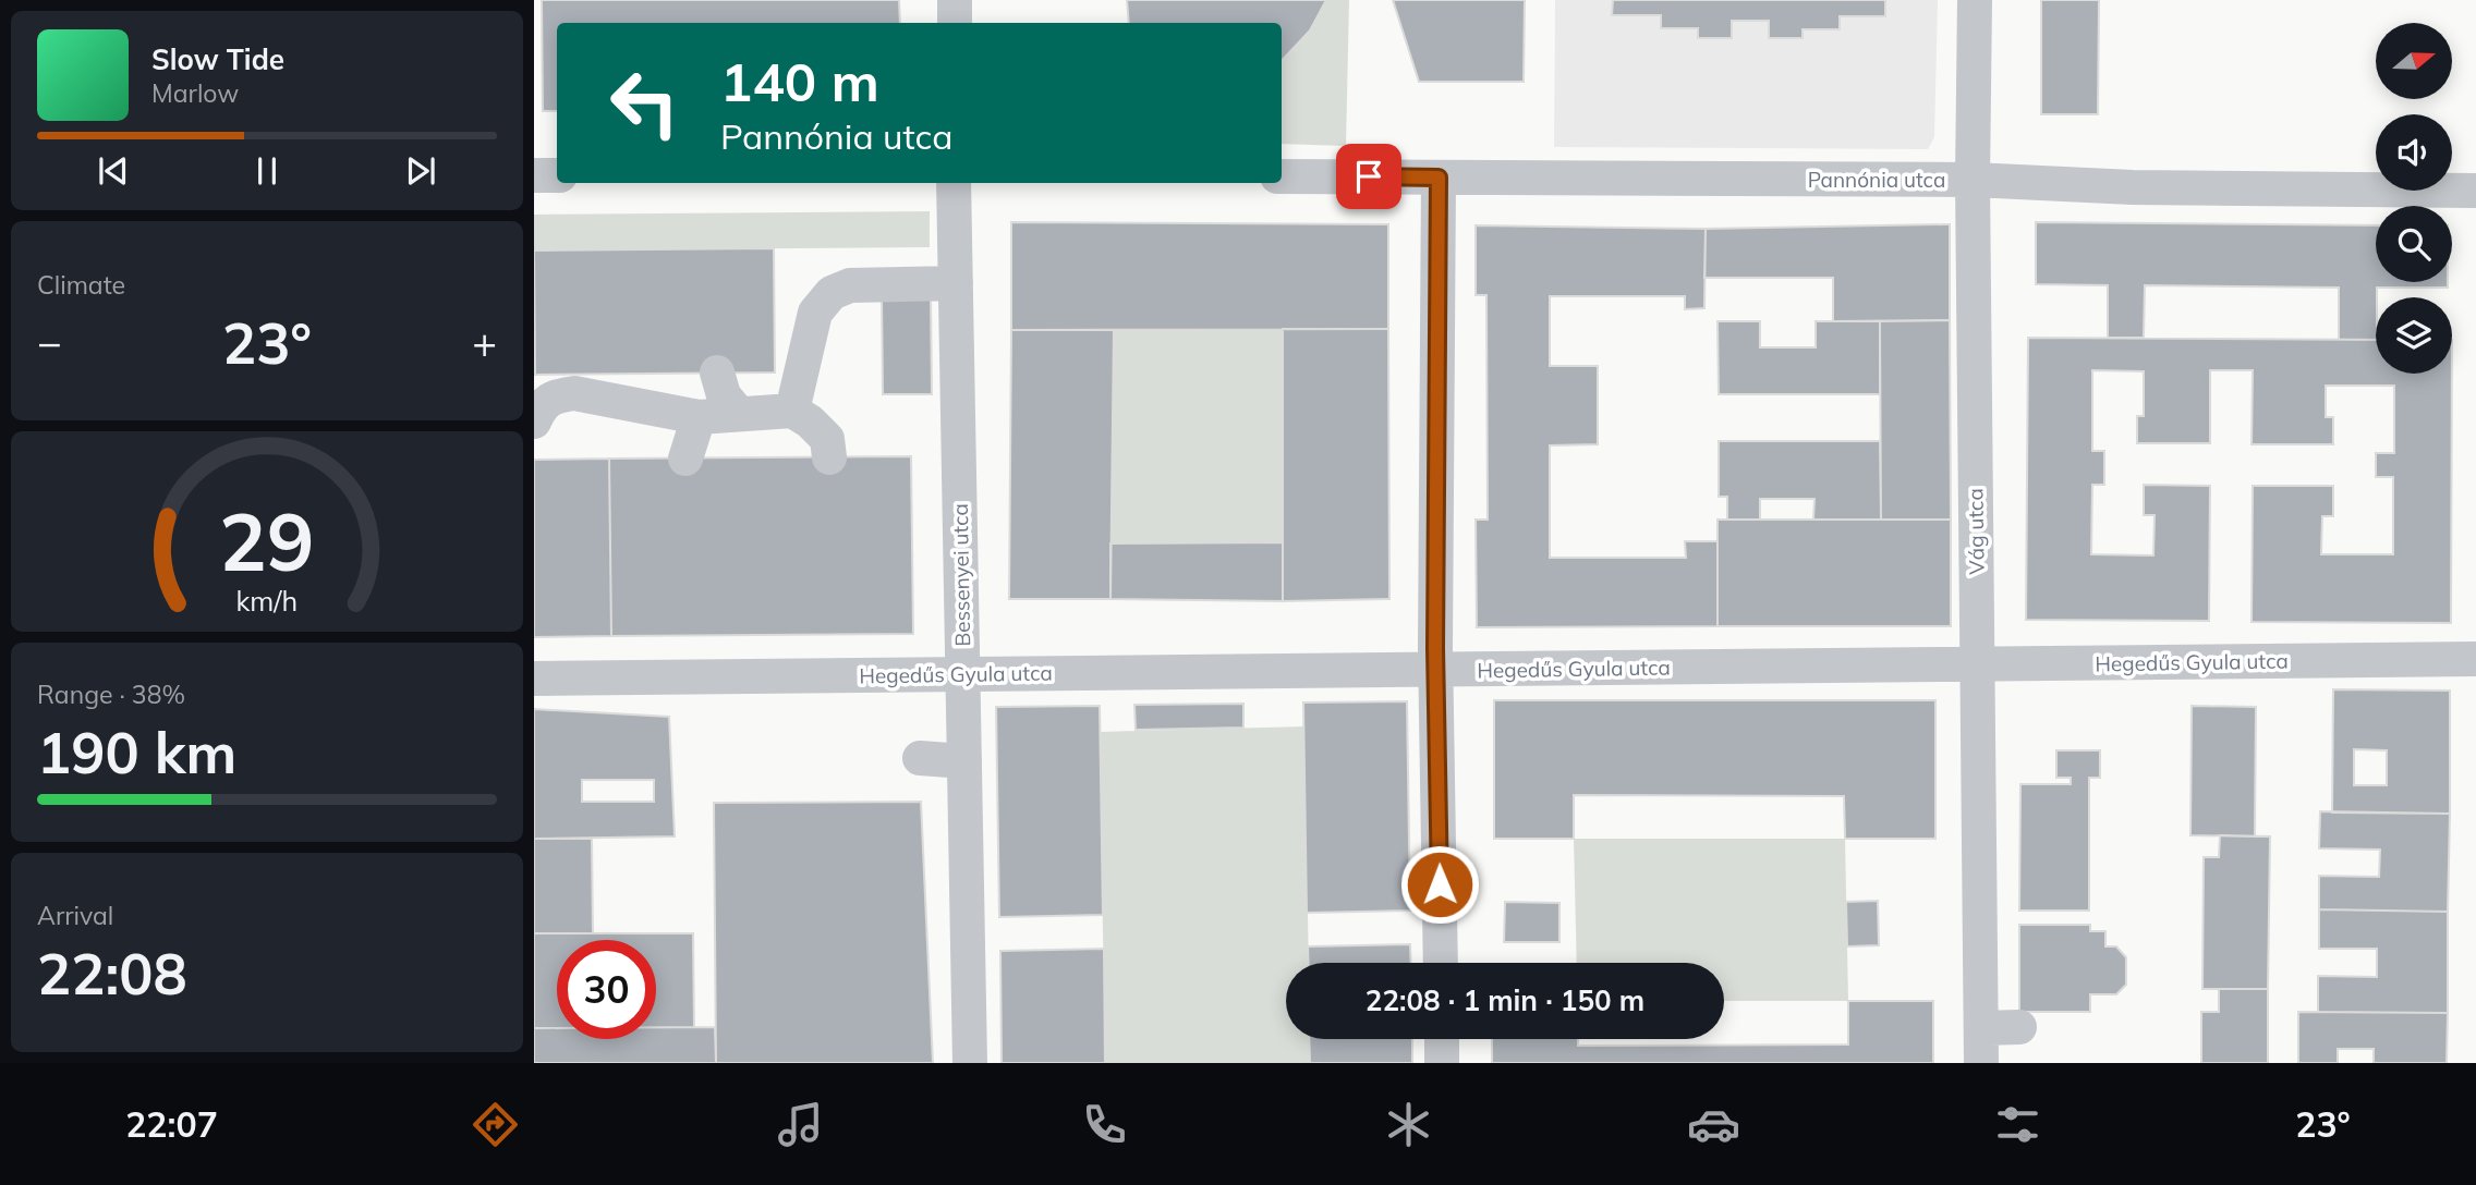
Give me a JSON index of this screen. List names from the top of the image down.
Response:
{
  "streets": {
    "street": [
      "Pannónia utca",
      "Vág utca",
      "Bessenyei utca",
      "Hegedűs Gyula utca"
    ]
  },
  "crossings": [
    ["Pannónia utca", "Vág utca"],
    ["Vág utca", "Hegedűs Gyula utca"],
    ["Bessenyei utca", "Hegedűs Gyula utca"]
  ],
  "north": "right",
  "page": {
    "turn": ["140 m", "Pannónia utca"],
    "song": ["Slow Tide", "Marlow"],
    "tile": [
      "Climate",
      ["Range · 38%", "190 km"],
      ["Arrival", "22:08"]
    ],
    "heat": ["−", "23°", "+"],
    "limit": "30",
    "trip": "22:08 · 1 min · 150 m",
    "tabs": ["22:07", "23°"],
    "gauge": ["29", "km/h"]
  }
}
